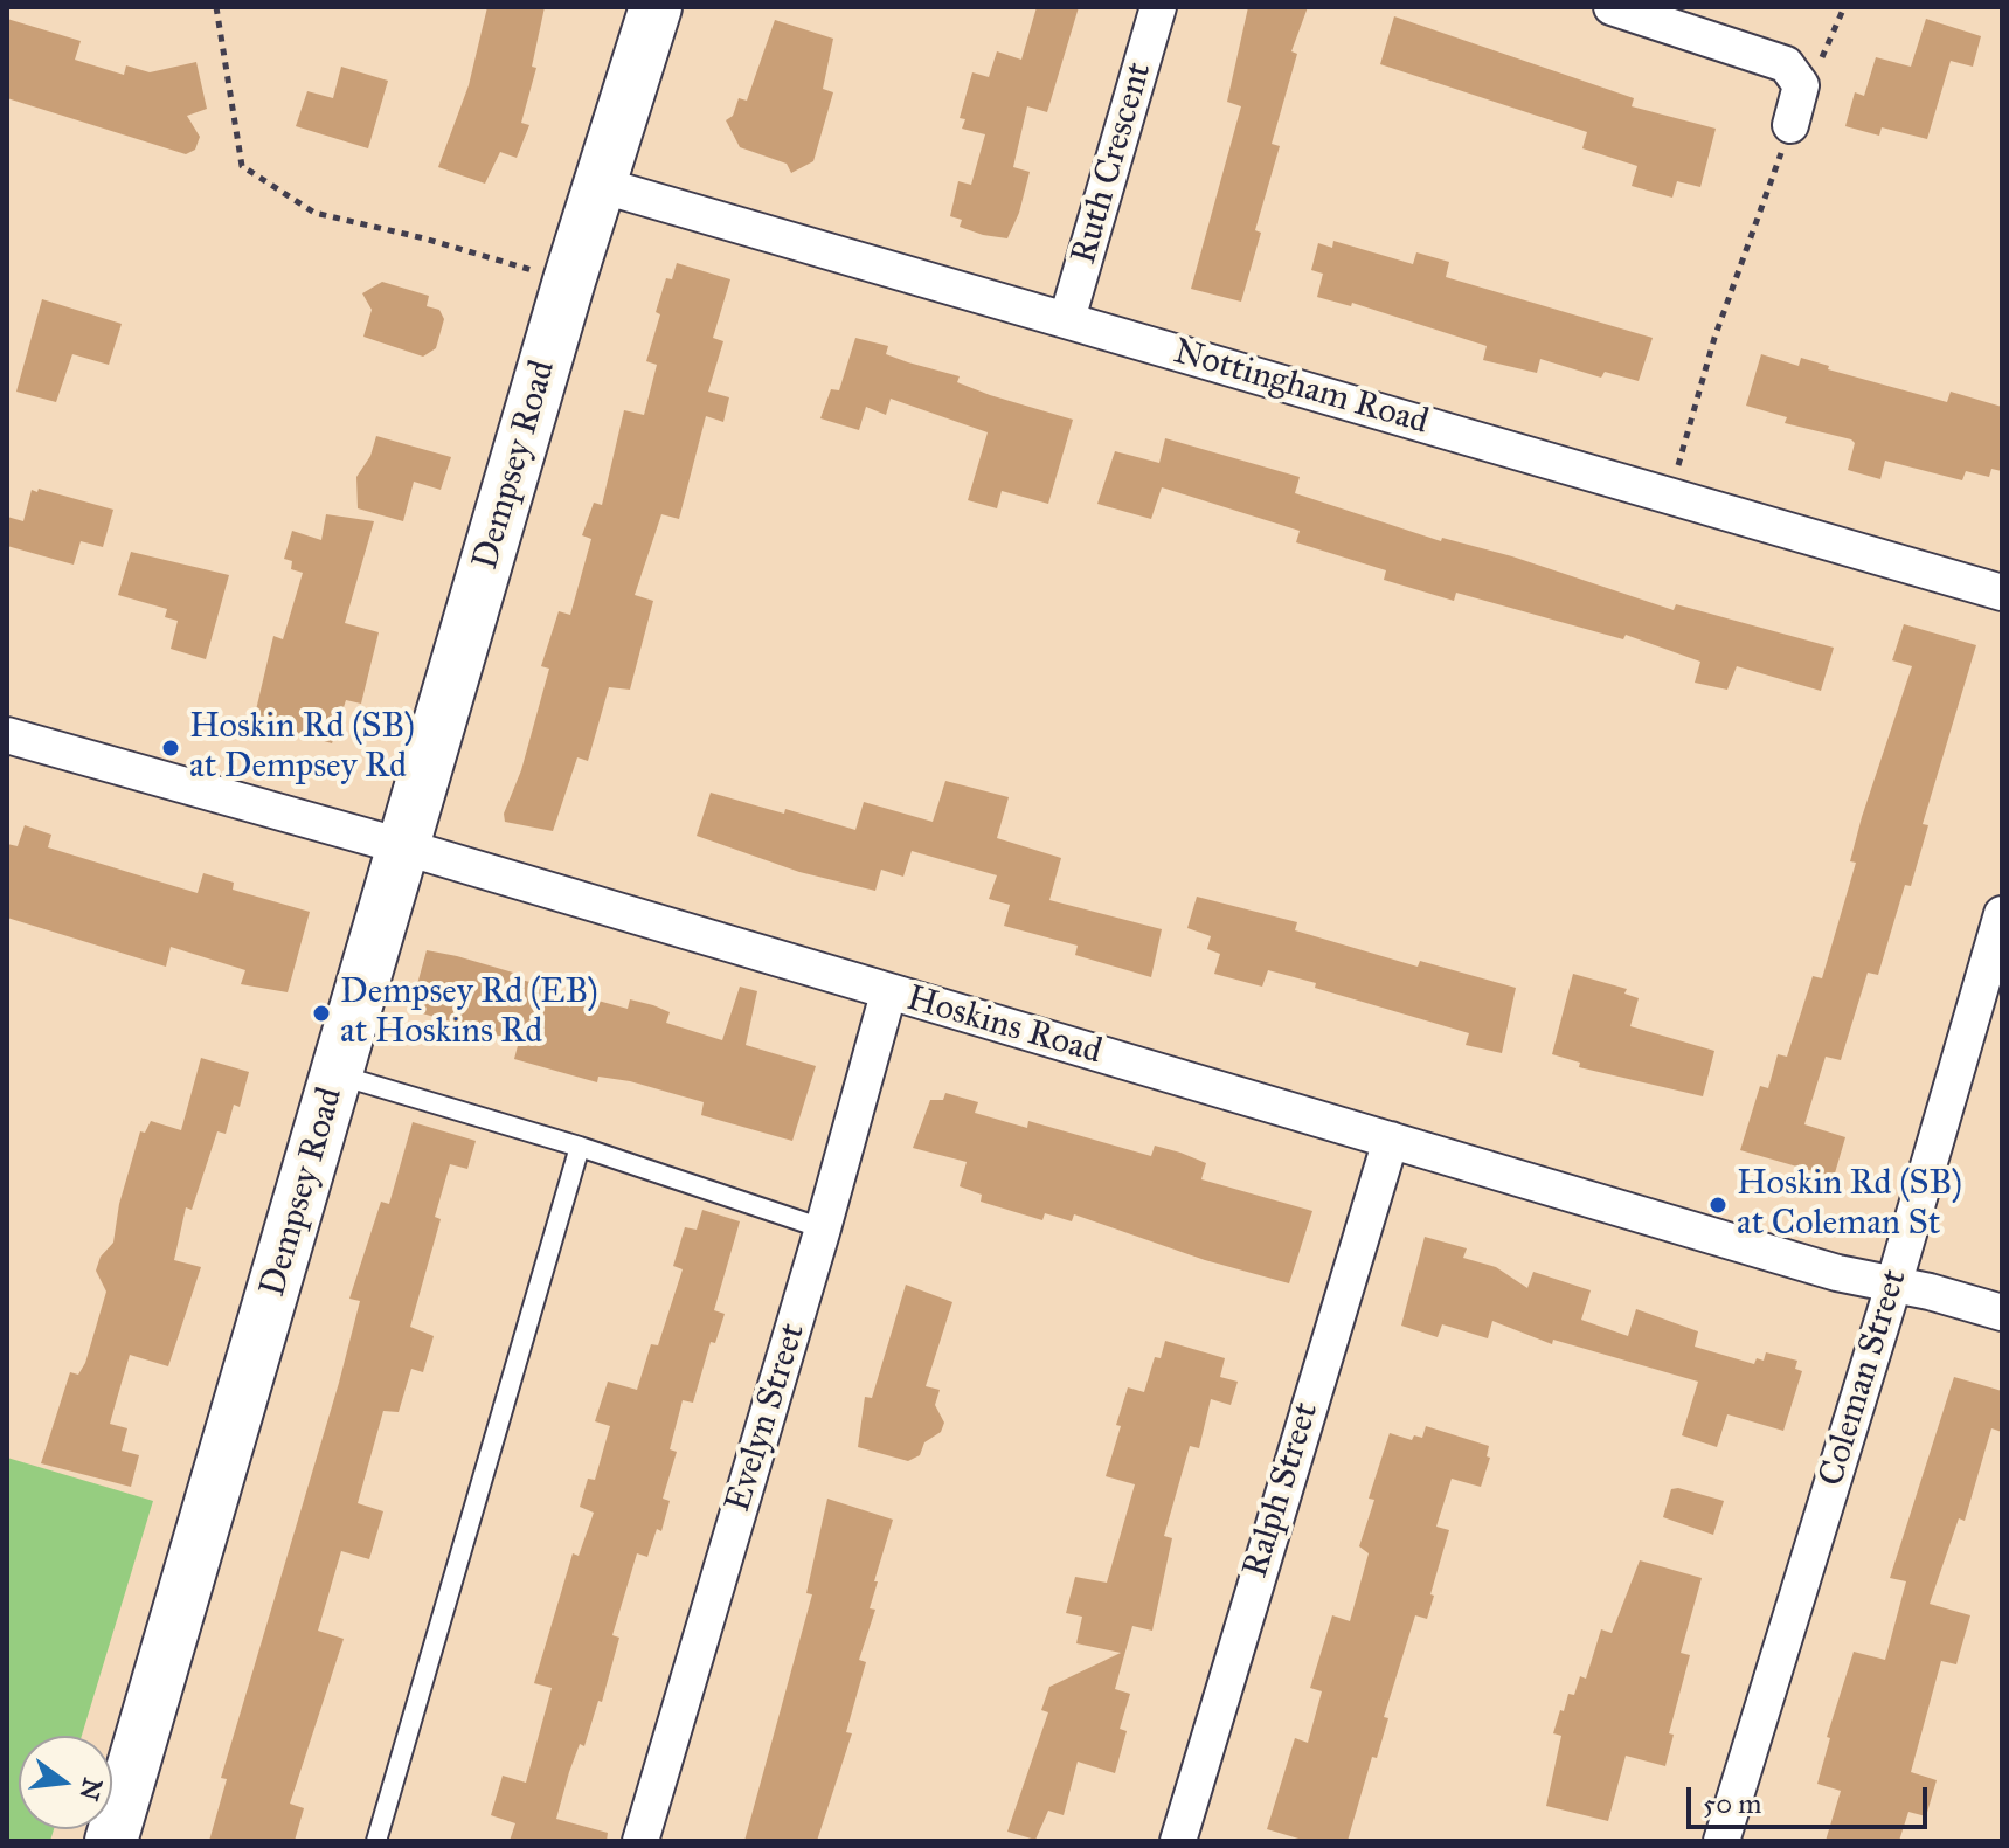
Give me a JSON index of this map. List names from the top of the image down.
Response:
{
  "streets": {
    "street": [
      "Ruth Crescent",
      "Nottingham Road",
      "Dempsey Road",
      "Hoskins Road",
      "Coleman Street",
      "Evelyn Street",
      "Ralph Street"
    ]
  },
  "crossings": [
    ["Ruth Crescent", "Nottingham Road"],
    ["Nottingham Road", "Dempsey Road"],
    ["Dempsey Road", "Hoskins Road"],
    ["Hoskins Road", "Coleman Street"],
    ["Hoskins Road", "Evelyn Street"],
    ["Hoskins Road", "Ralph Street"]
  ],
  "places": ["Hoskin Rd (SB) at Dempsey Rd", "Dempsey Rd (EB) at Hoskins Rd", "Hoskin Rd (SB) at Coleman St"],
  "scale_bar": "50 m",
  "north": "right"
}
